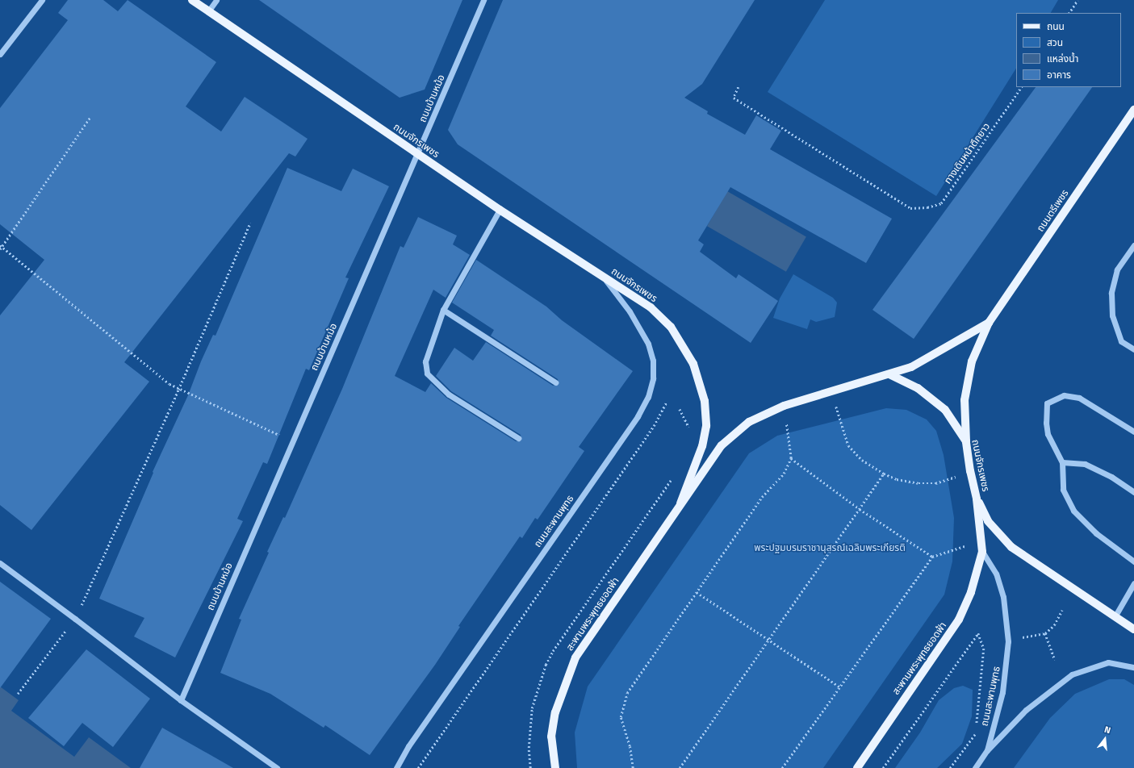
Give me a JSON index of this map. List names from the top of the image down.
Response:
{
  "streets": {
    "main road": ["ถนนจักรเพชร", "ถนนตรีเพชร", "สะพานพระพุทธยอดฟ้า"],
    "street": ["ถนนบ้านหม้อ", "ถนนสะพานพุทธ"],
    "path": ["ทางเดินหน้าตึกยาว"]
  },
  "crossings": [
    ["ถนนบ้านหม้อ", "ถนนจักรเพชร"],
    ["ถนนจักรเพชร", "ถนนตรีเพชร"],
    ["ถนนจักรเพชร", "ถนนสะพานพุทธ"],
    ["ถนนจักรเพชร", "สะพานพระพุทธยอดฟ้า"],
    ["ถนนสะพานพุทธ", "สะพานพระพุทธยอดฟ้า"]
  ],
  "parks": ["พระปฐมบรมราชานุสรณ์เฉลิมพระเกียรติ"],
  "legend": [
    "ถนน",
    "สวน",
    "แหล่งน้ำ",
    "อาคาร"
  ],
  "north": "top"
}
